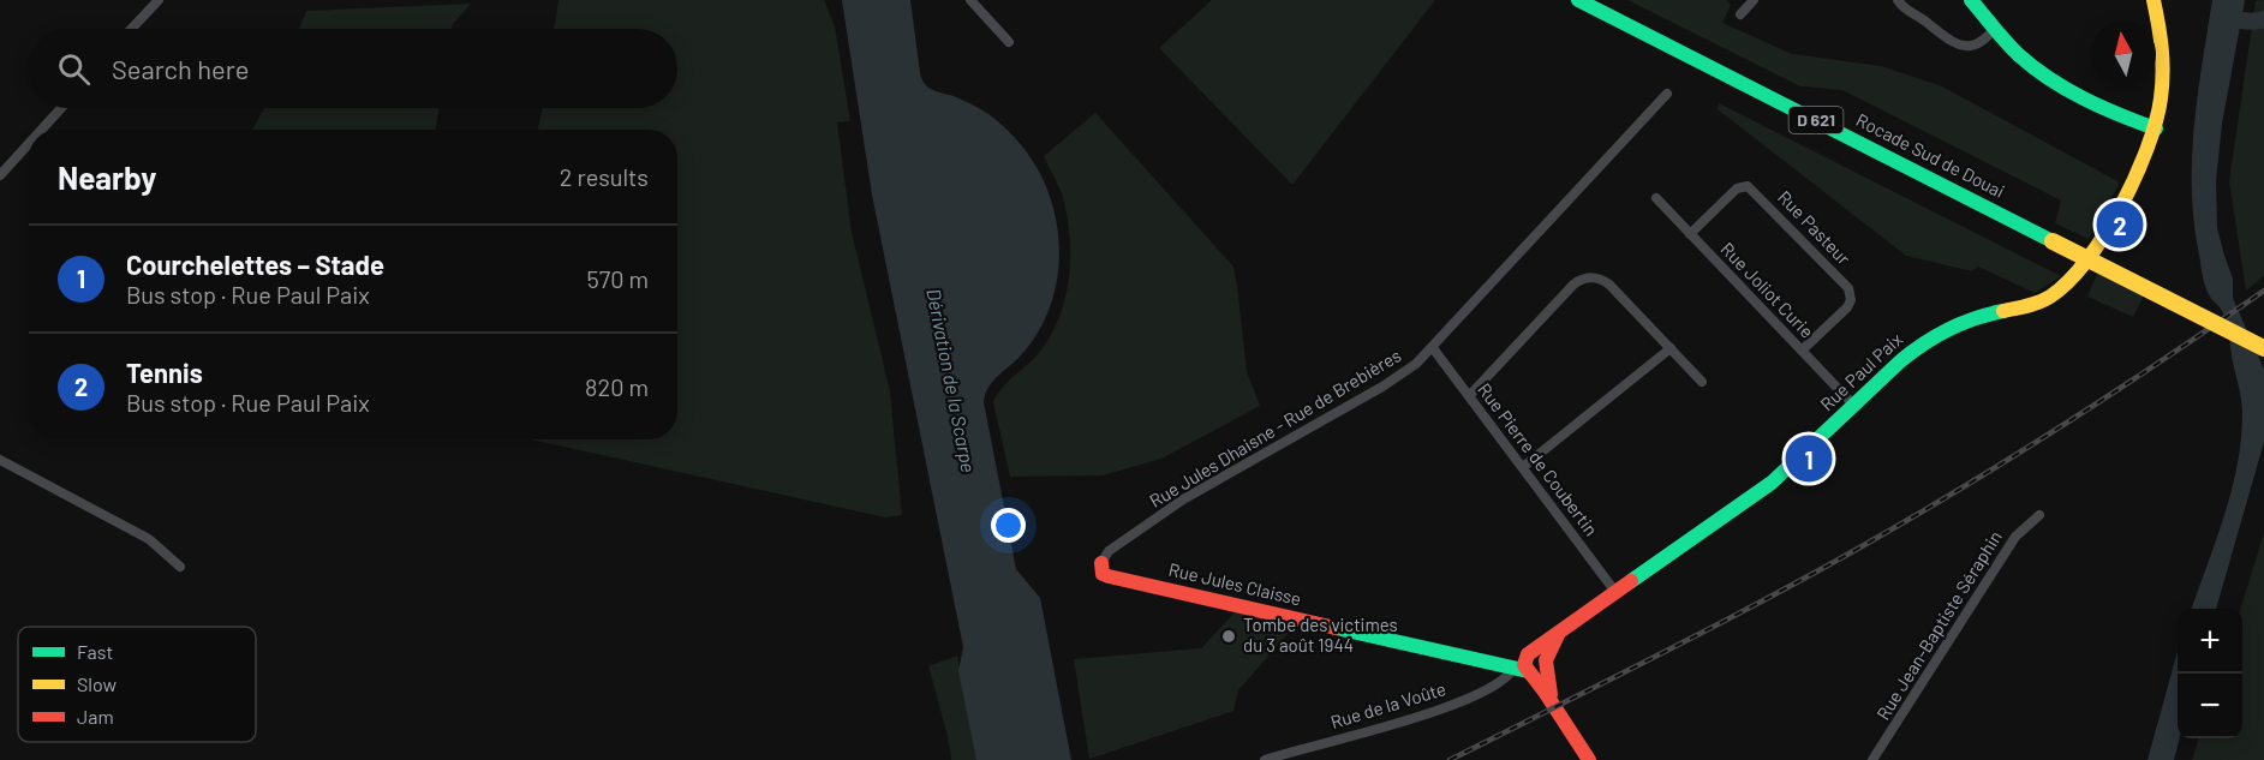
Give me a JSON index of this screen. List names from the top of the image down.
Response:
{
  "streets": {
    "main road": [
      "D 621",
      "Rocade Sud de Douai",
      "Rue Paul Paix",
      "Rue Jules Claisse"
    ],
    "street": [
      "Rue Pasteur",
      "Rue Joliot Curie",
      "Rue Jules Dhaisne - Rue de Brebières",
      "Rue Pierre de Coubertin",
      "Rue Jean-Baptiste Séraphin",
      "Rue de la Voûte"
    ]
  },
  "crossings": [
    ["Rue Pasteur", "Rue Joliot Curie"],
    ["Rue Joliot Curie", "Rue Paul Paix"],
    ["Rue Paul Paix", "Rue Pierre de Coubertin"],
    ["Rue Paul Paix", "Rue Jules Claisse"],
    ["Rue Paul Paix", "Rue de la Voûte"],
    ["Rue Jules Dhaisne - Rue de Brebières", "Rue Pierre de Coubertin"],
    ["Rue Jules Dhaisne - Rue de Brebières", "Rue Jules Claisse"],
    ["Rue Jules Claisse", "Rue de la Voûte"]
  ],
  "water": ["Dérivation de la Scarpe"],
  "places": ["Tombe des victimes du 3 août 1944"],
  "legend": ["Fast", "Slow", "Jam"],
  "north": "top",
  "page": {
    "search": "Search here",
    "heading": ["Nearby", "2 results"],
    "pins": ["2", "1"],
    "list": [
      {
        "mark": "1",
        "name": "Courchelettes – Stade",
        "note": "Bus stop · Rue Paul Paix",
        "value": "570 m"
      },
      {
        "mark": "2",
        "name": "Tennis",
        "note": "Bus stop · Rue Paul Paix",
        "value": "820 m"
      }
    ],
    "map_buttons": ["+", "−"]
  }
}
